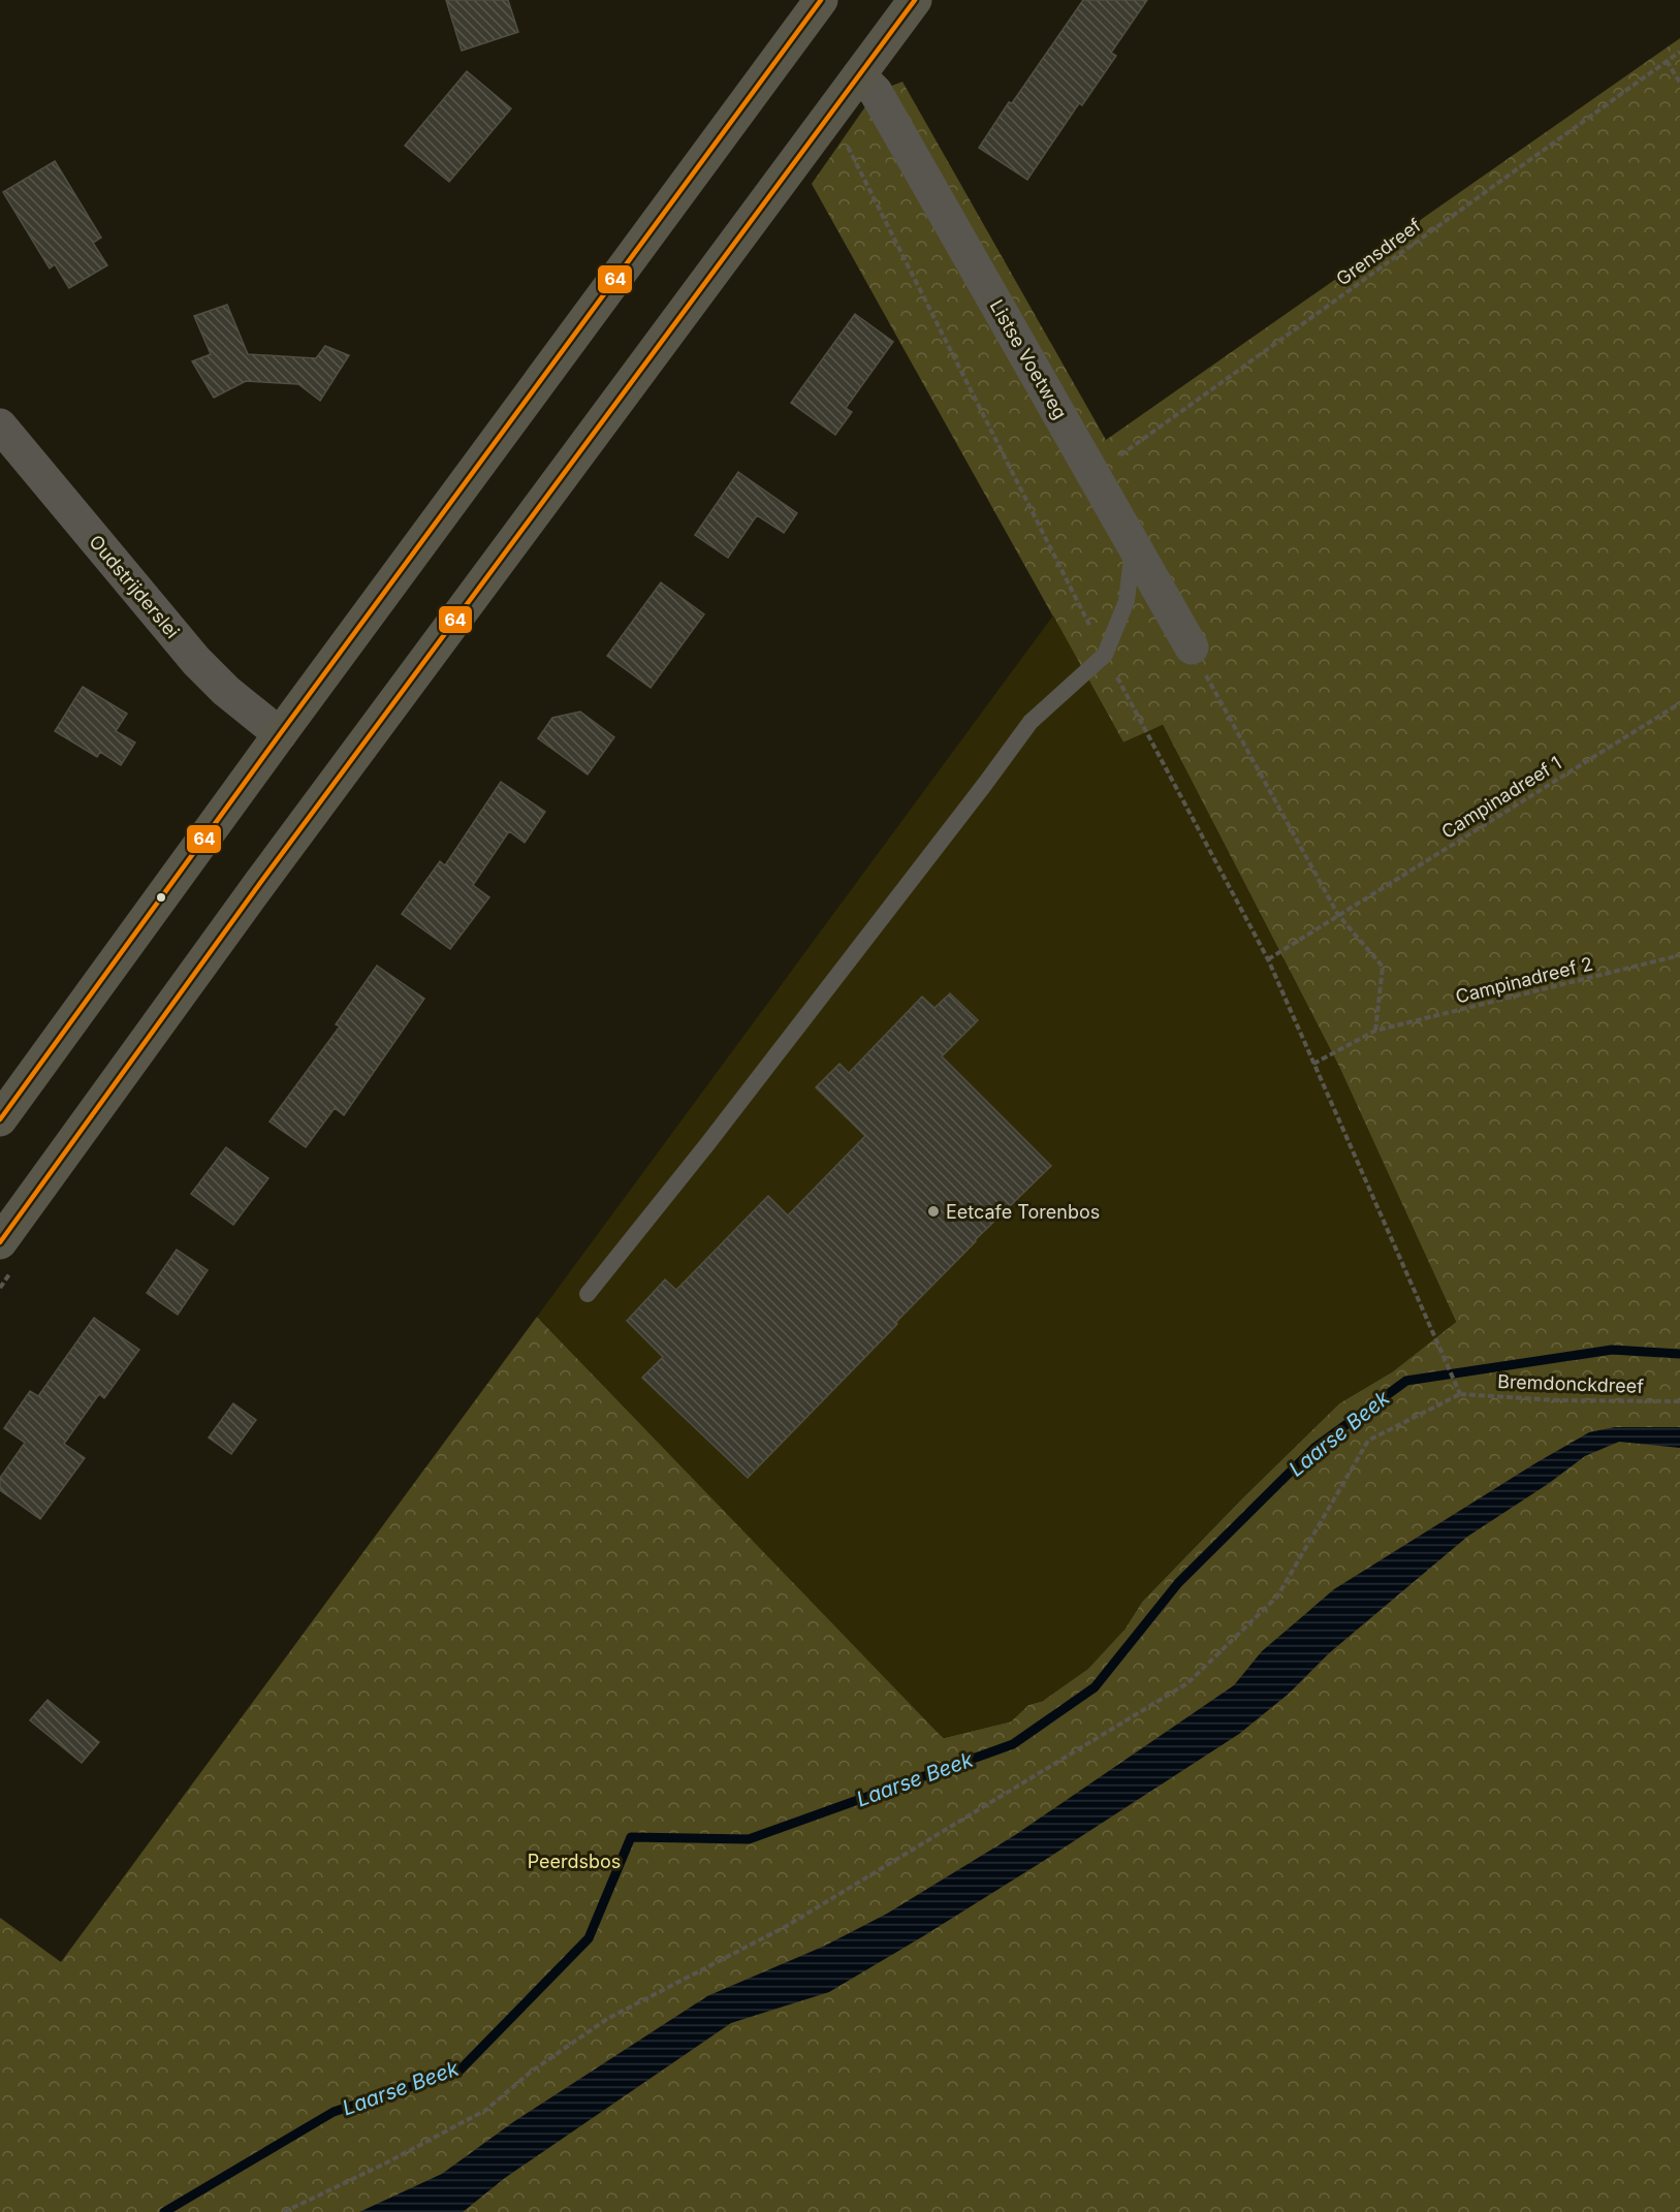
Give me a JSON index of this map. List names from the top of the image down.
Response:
{
  "streets": {
    "street": ["Listse Voetweg", "Oudstrijderslei"],
    "path": [
      "Grensdreef",
      "Campinadreef 1",
      "Campinadreef 2",
      "Bremdonckdreef"
    ]
  },
  "crossings": [
    ["Grensdreef", "Listse Voetweg"]
  ],
  "water": ["Laarse Beek"],
  "parks": ["Peerdsbos"],
  "places": ["Eetcafe Torenbos"],
  "lines": ["transit line 64"]
}
